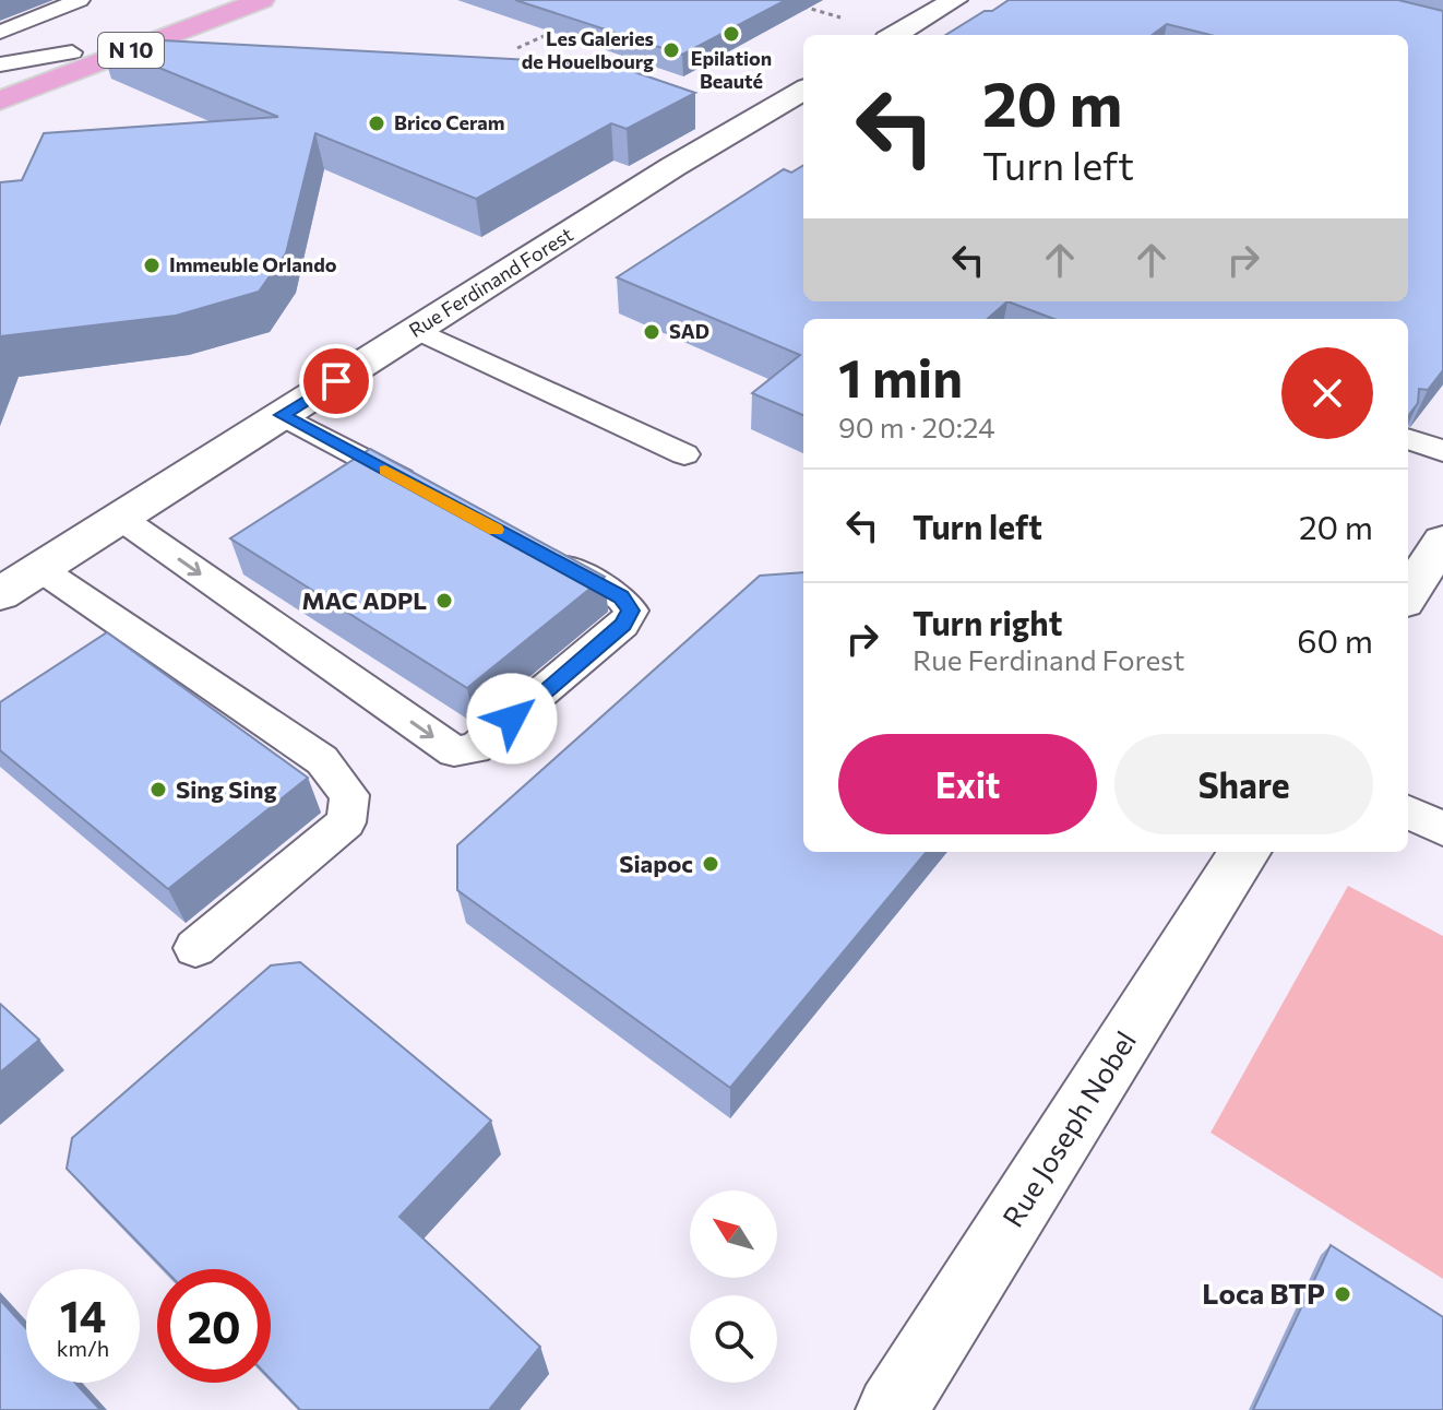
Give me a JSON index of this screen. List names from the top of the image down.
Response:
{
  "streets": {
    "main road": ["N 10"],
    "street": ["Rue Ferdinand Forest", "Rue Joseph Nobel"]
  },
  "places": [
    "Epilation Beauté",
    "Les Galeries de Houelbourg",
    "Brico Ceram",
    "Immeuble Orlando",
    "SAD",
    "MAC ADPL",
    "Sing Sing",
    "Siapoc",
    "Loca BTP"
  ],
  "north": "top left",
  "page": {
    "turn": ["20 m", "Turn left"],
    "heading": ["1 min", "90 m · 20:24"],
    "list": [
      {
        "name": "Turn left",
        "value": "20 m"
      },
      {
        "name": "Turn right",
        "note": "Rue Ferdinand Forest",
        "value": "60 m"
      }
    ],
    "buttons": ["Exit", "Share"],
    "speed": "14 km/h",
    "limit": "20"
  }
}
